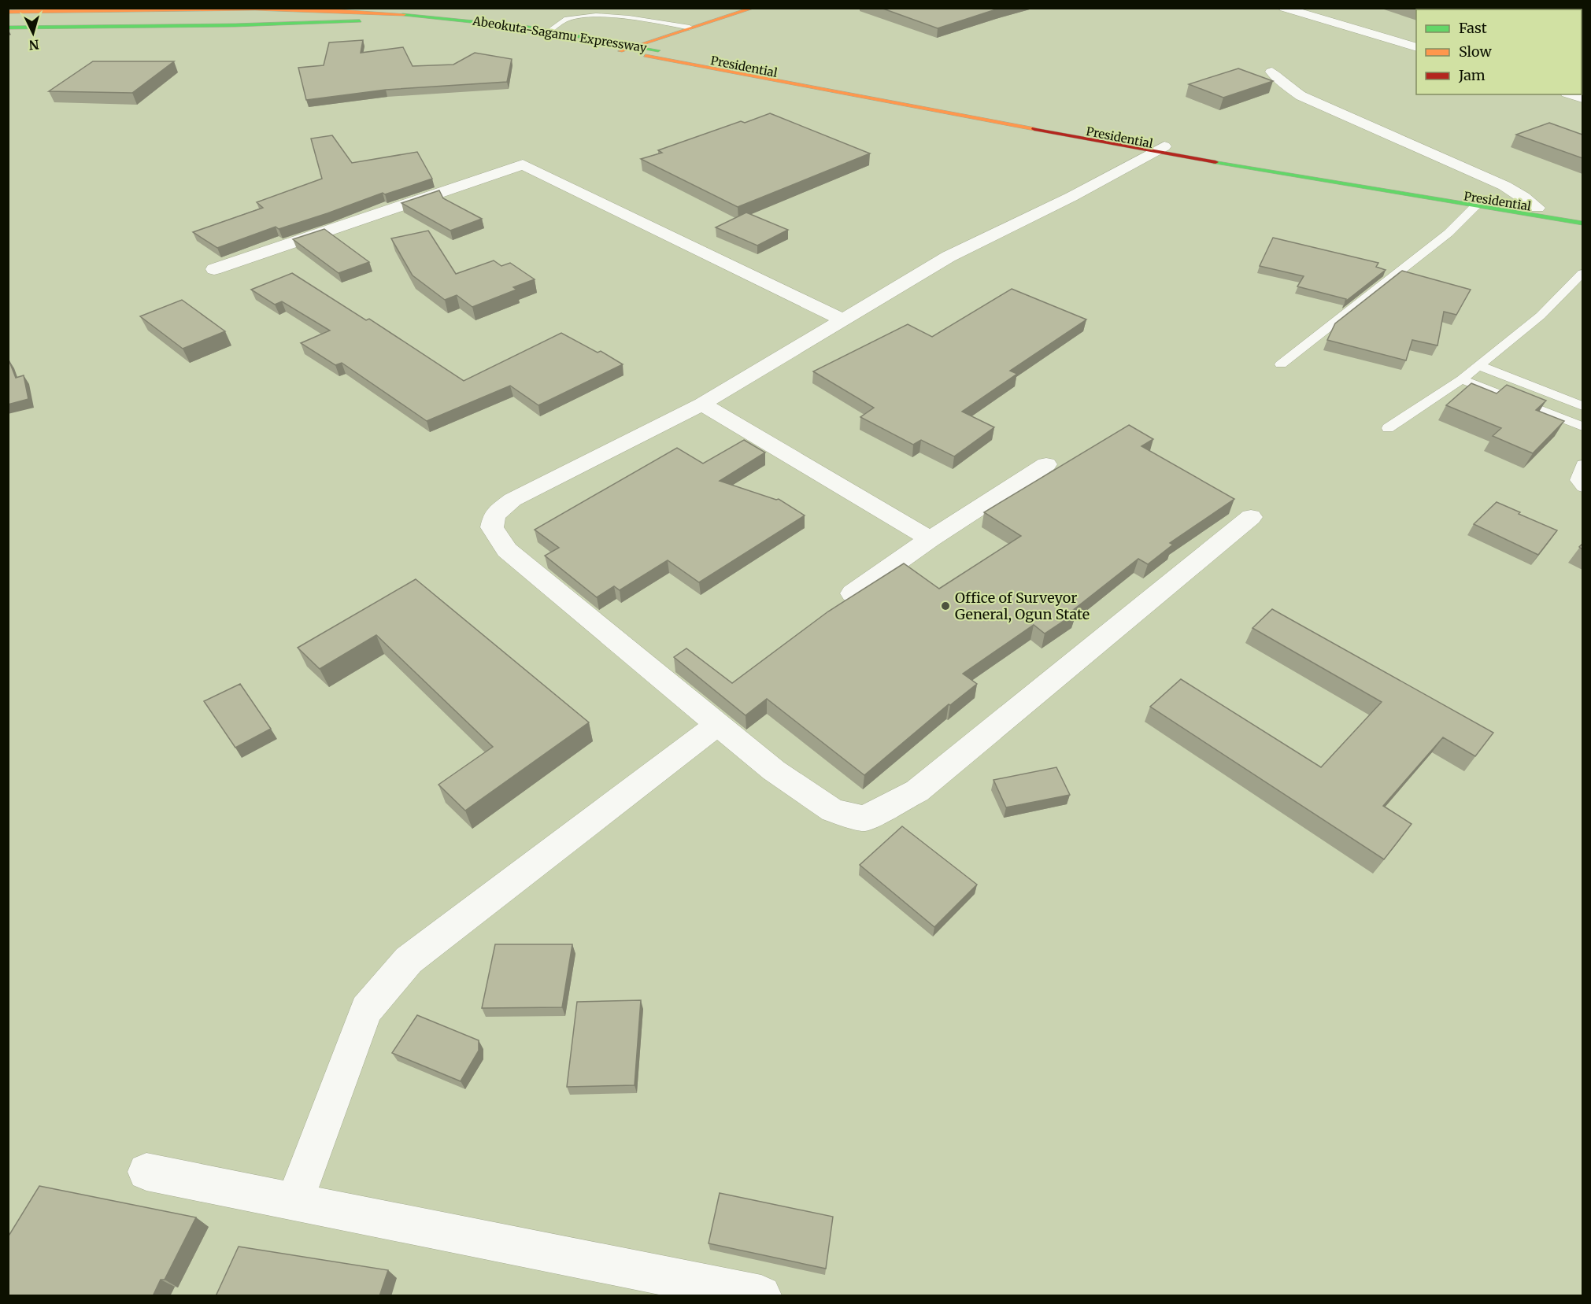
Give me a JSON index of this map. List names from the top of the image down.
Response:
{
  "streets": {
    "main road": ["Abeokuta-Sagamu Expressway", "Presidential"]
  },
  "crossings": [
    ["Abeokuta-Sagamu Expressway", "Presidential"]
  ],
  "places": ["Office of Surveyor General, Ogun State"],
  "legend": ["Fast", "Slow", "Jam"],
  "north": "bottom"
}
